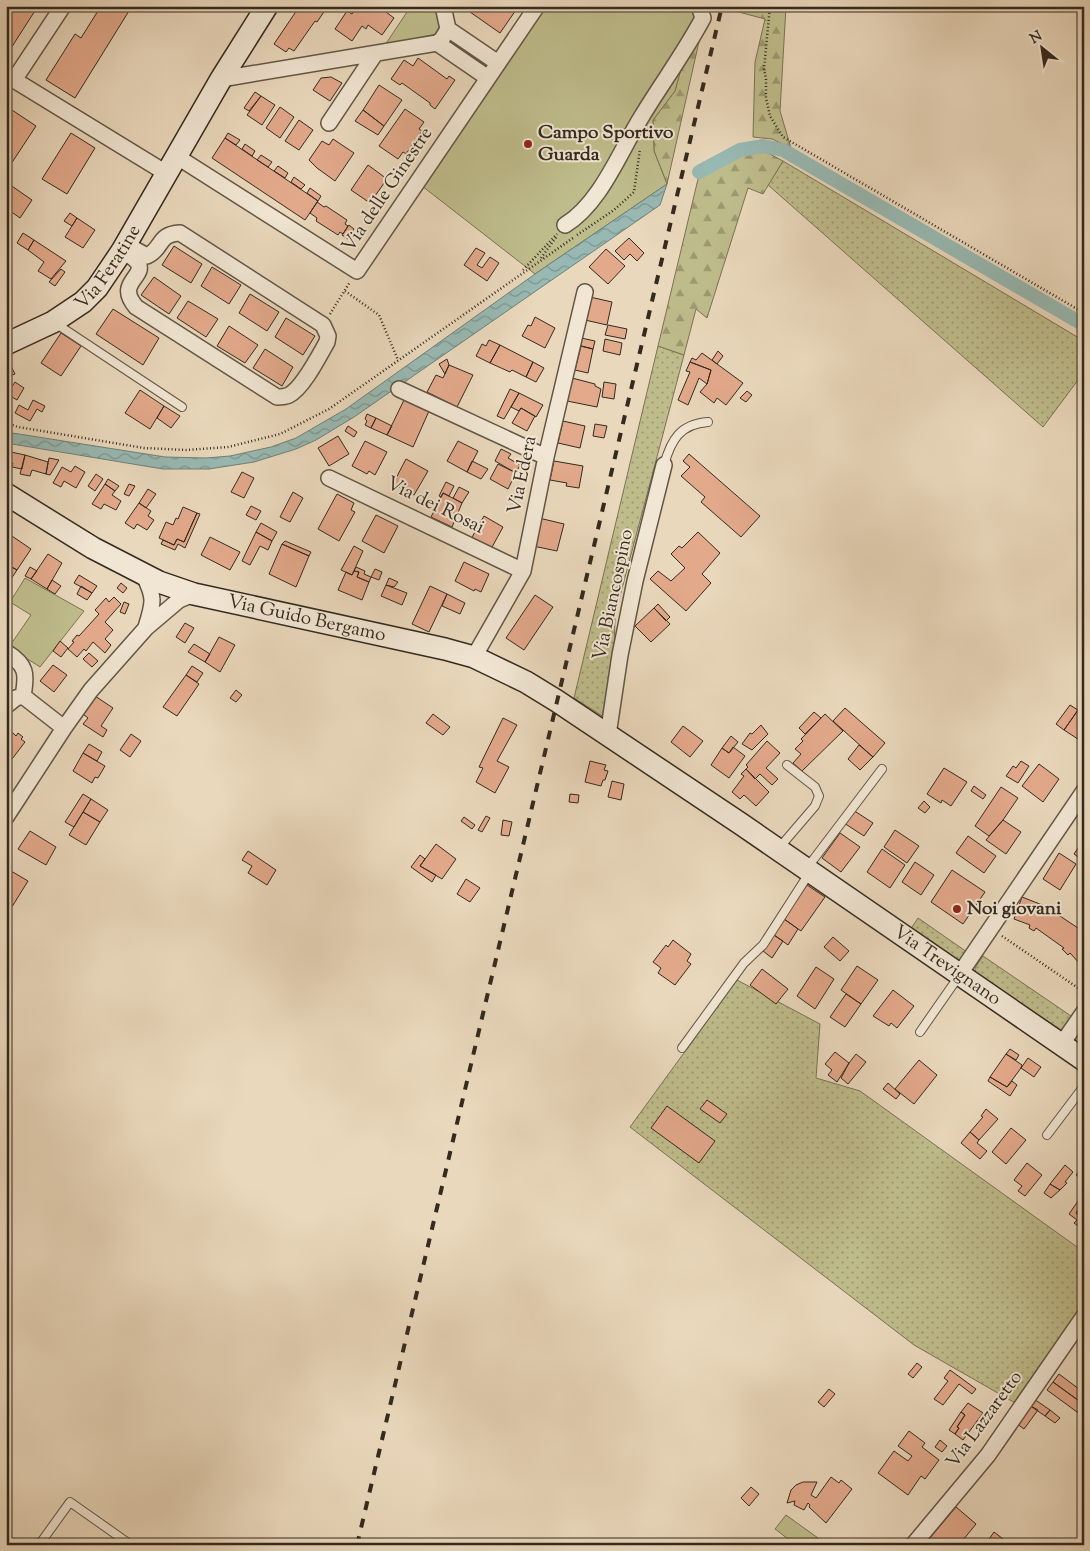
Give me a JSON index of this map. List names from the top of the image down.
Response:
{
  "streets": {
    "main road": ["Via Feratine", "Via Guido Bergamo", "Via Trevignano"],
    "street": [
      "Via delle Ginestre",
      "Via Edera",
      "Via dei Rosai",
      "Via Biancospino",
      "Via Lazzaretto"
    ]
  },
  "crossings": [
    ["Via Edera", "Via dei Rosai"],
    ["Via Edera", "Via Guido Bergamo"],
    ["Via Biancospino", "Via Guido Bergamo"],
    ["Via Biancospino", "Via Trevignano"],
    ["Via Guido Bergamo", "Via Trevignano"]
  ],
  "places": ["Campo Sportivo Guarda", "Noi giovani"],
  "north": "top left"
}
